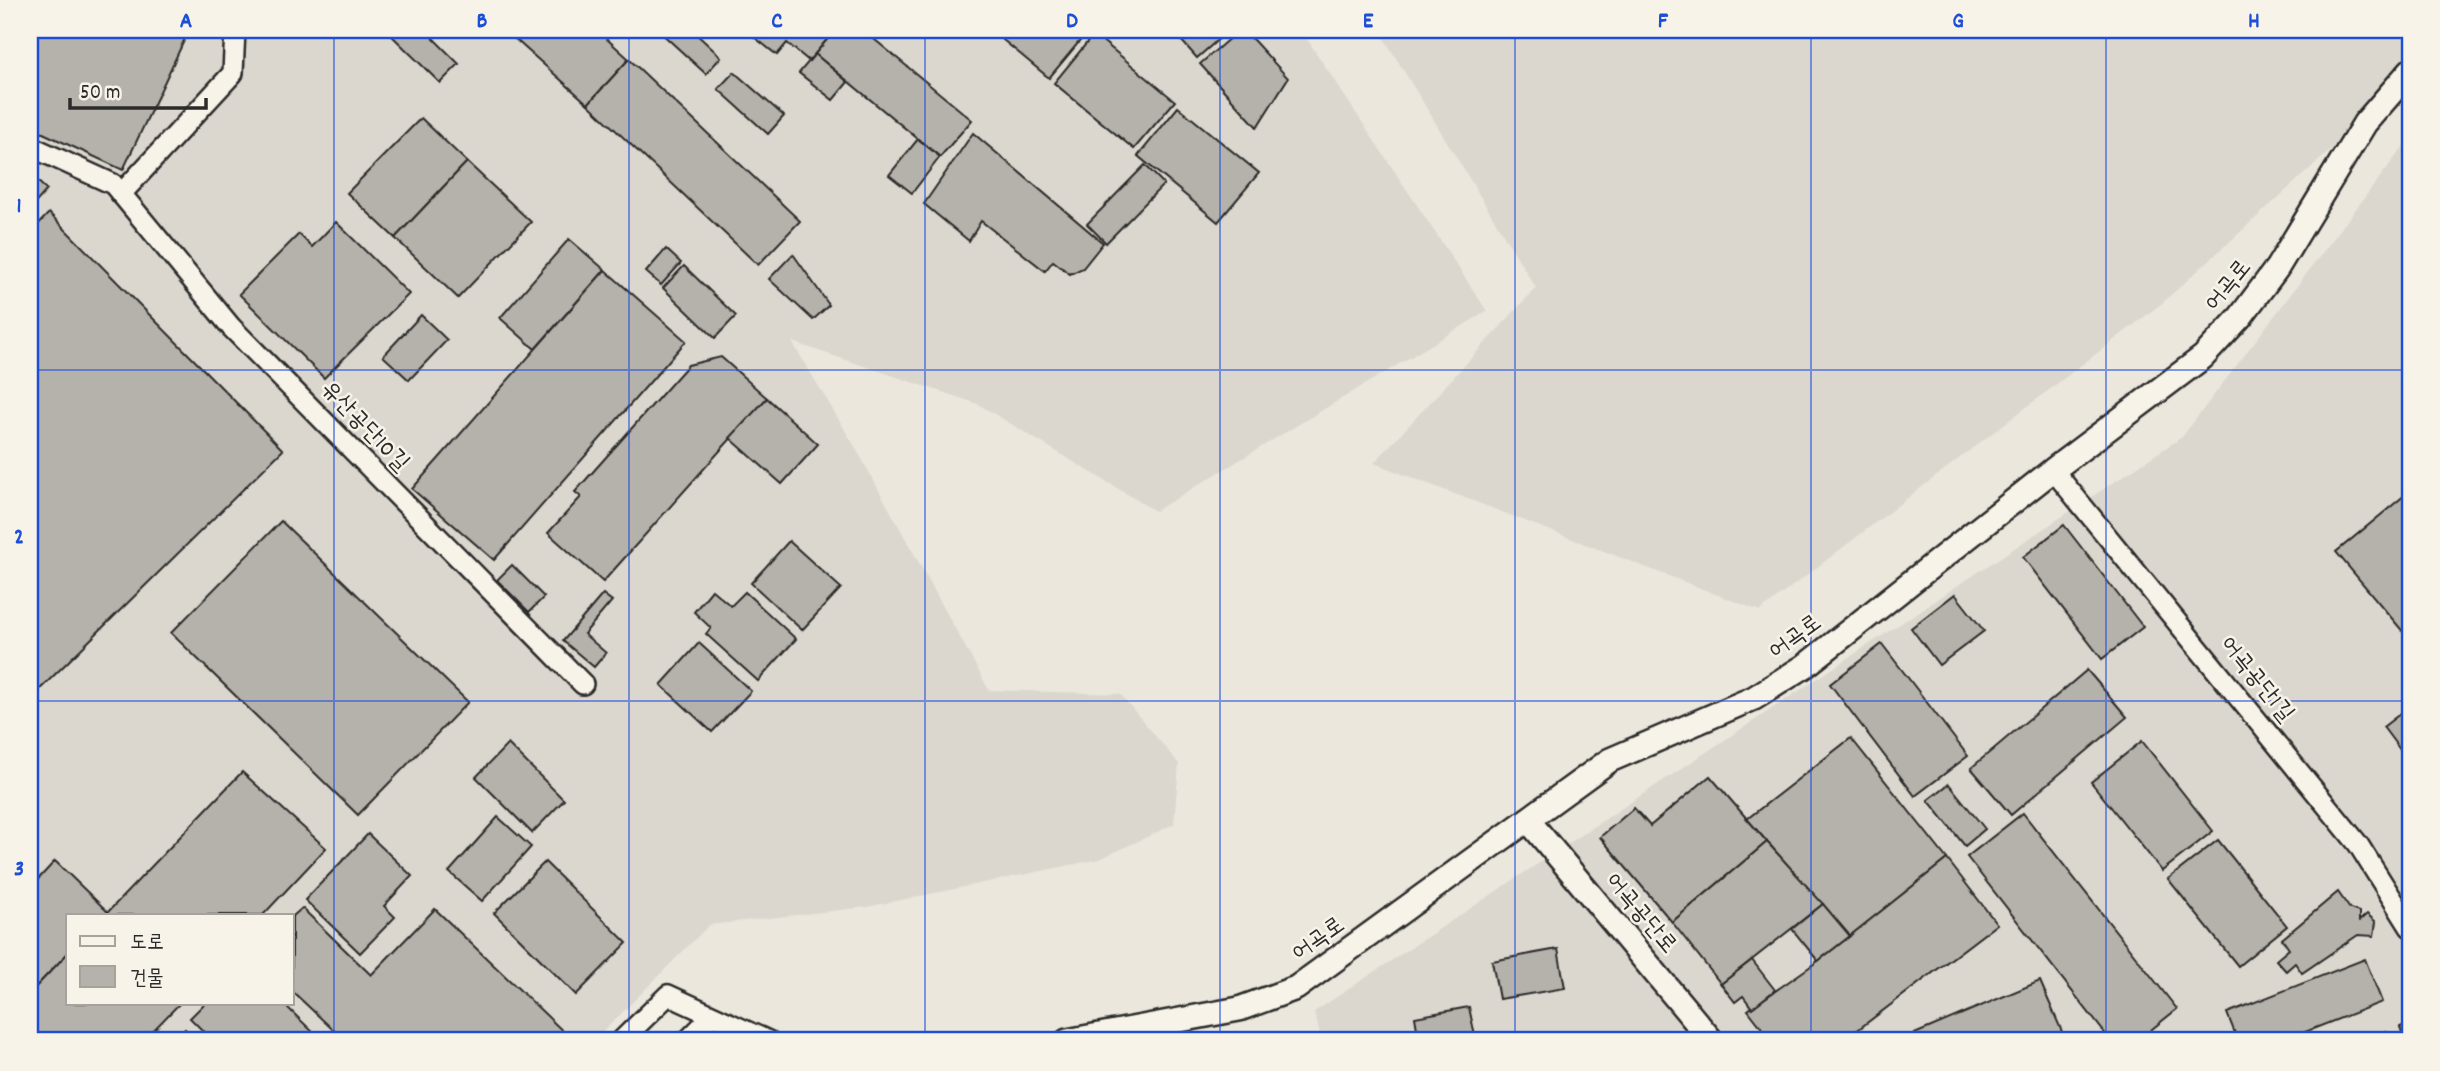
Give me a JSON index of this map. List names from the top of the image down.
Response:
{
  "streets": {
    "street": [
      "어곡로",
      "유산공단10길",
      "어곡공단1길",
      "어곡공단로"
    ]
  },
  "crossings": [
    ["어곡로", "어곡공단1길"],
    ["어곡로", "어곡공단로"]
  ],
  "legend": ["도로", "건물"],
  "scale_bar": "50 m",
  "grid": {
    "columns": [
      "A",
      "B",
      "C",
      "D",
      "E",
      "F",
      "G",
      "H"
    ],
    "rows": ["1", "2", "3"]
  }
}
